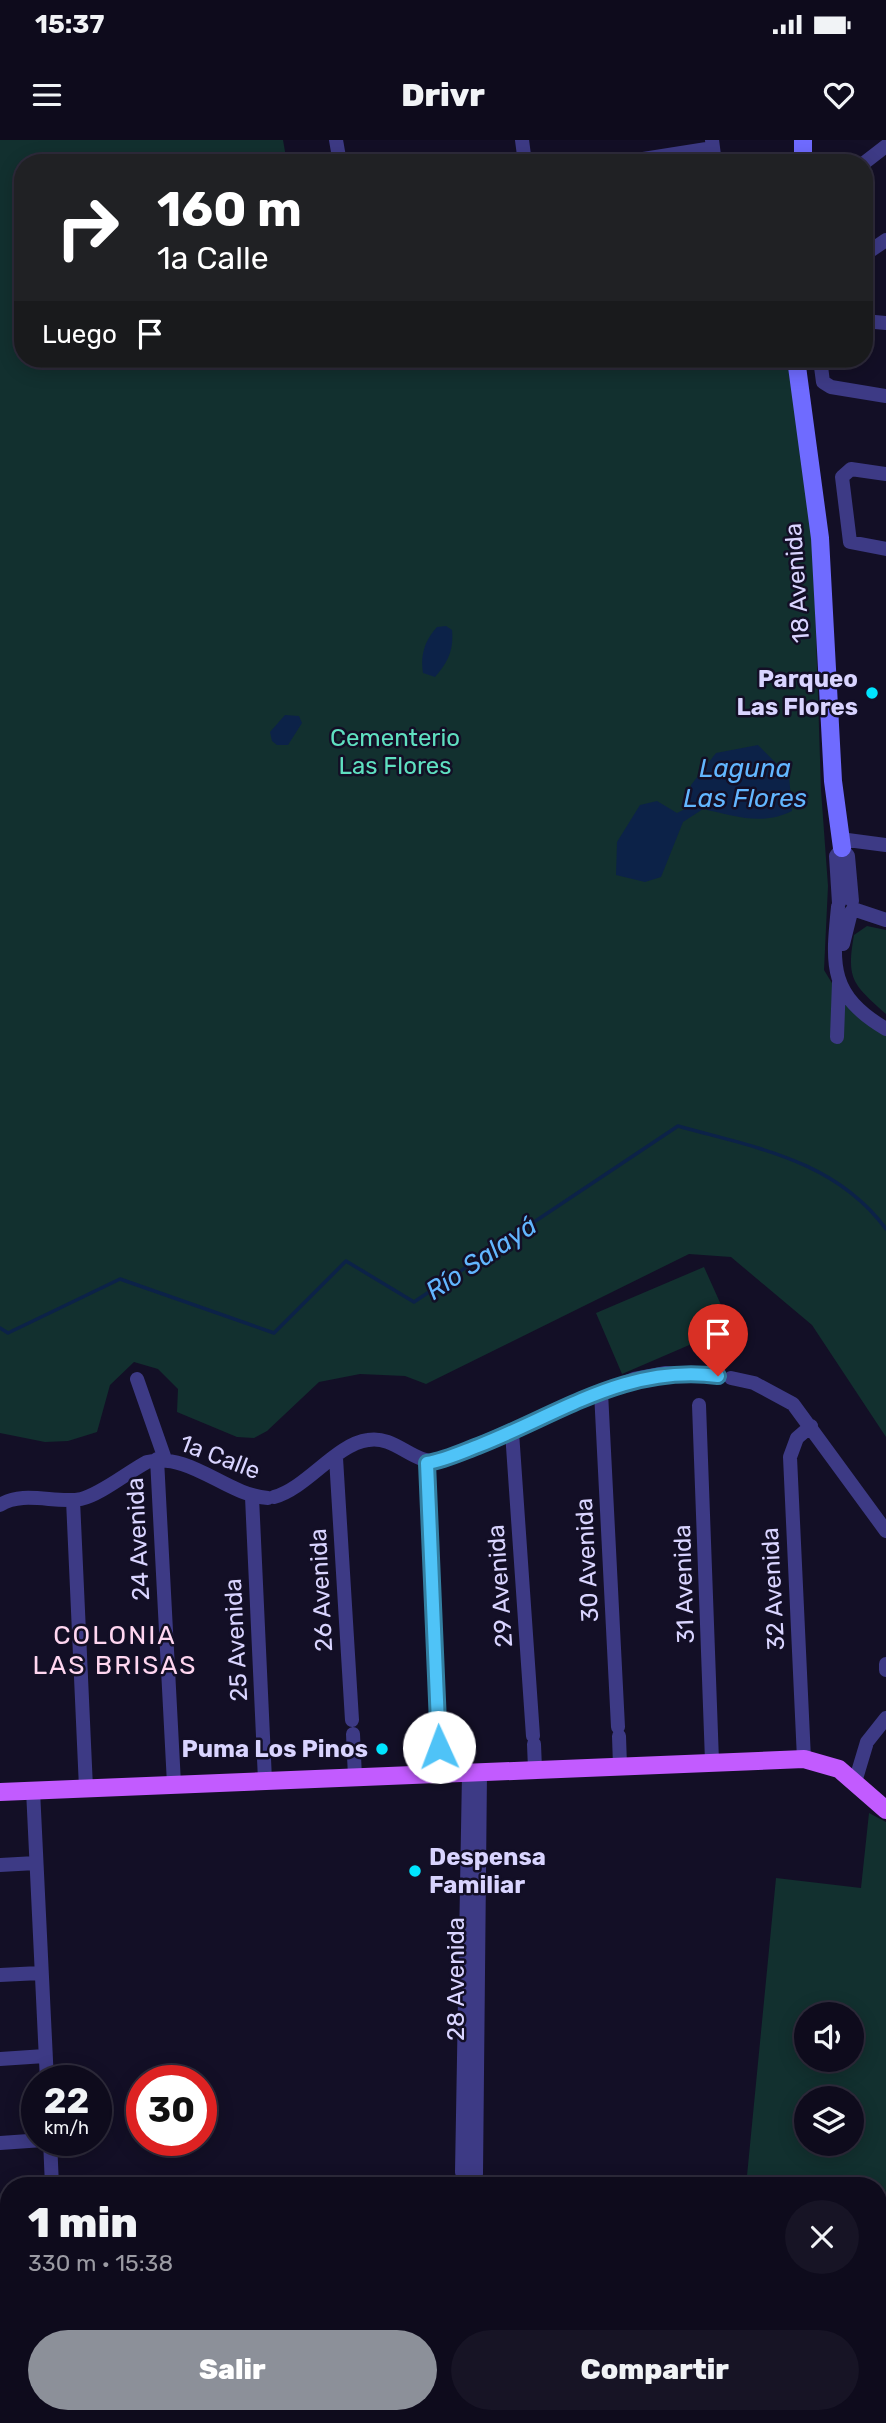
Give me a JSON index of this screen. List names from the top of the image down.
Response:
{
  "streets": {
    "street": [
      "18 Avenida",
      "1a Calle",
      "24 Avenida",
      "30 Avenida",
      "31 Avenida",
      "29 Avenida",
      "32 Avenida",
      "26 Avenida",
      "25 Avenida",
      "28 Avenida"
    ]
  },
  "crossings": [
    ["1a Calle", "24 Avenida"],
    ["1a Calle", "26 Avenida"],
    ["1a Calle", "25 Avenida"]
  ],
  "districts": ["COLONIA LAS BRISAS"],
  "water": ["Laguna Las Flores", "Río Salayá"],
  "parks": ["Cementerio Las Flores"],
  "places": ["Parqueo Las Flores", "Puma Los Pinos", "Despensa Familiar"],
  "page": {
    "status": "15:37",
    "header": "Drivr",
    "turn": ["160 m", "1a Calle"],
    "then": "Luego",
    "speed": "22 km/h",
    "limit": "30",
    "heading": ["1 min", "330 m · 15:38"],
    "buttons": ["Salir", "Compartir"]
  }
}
